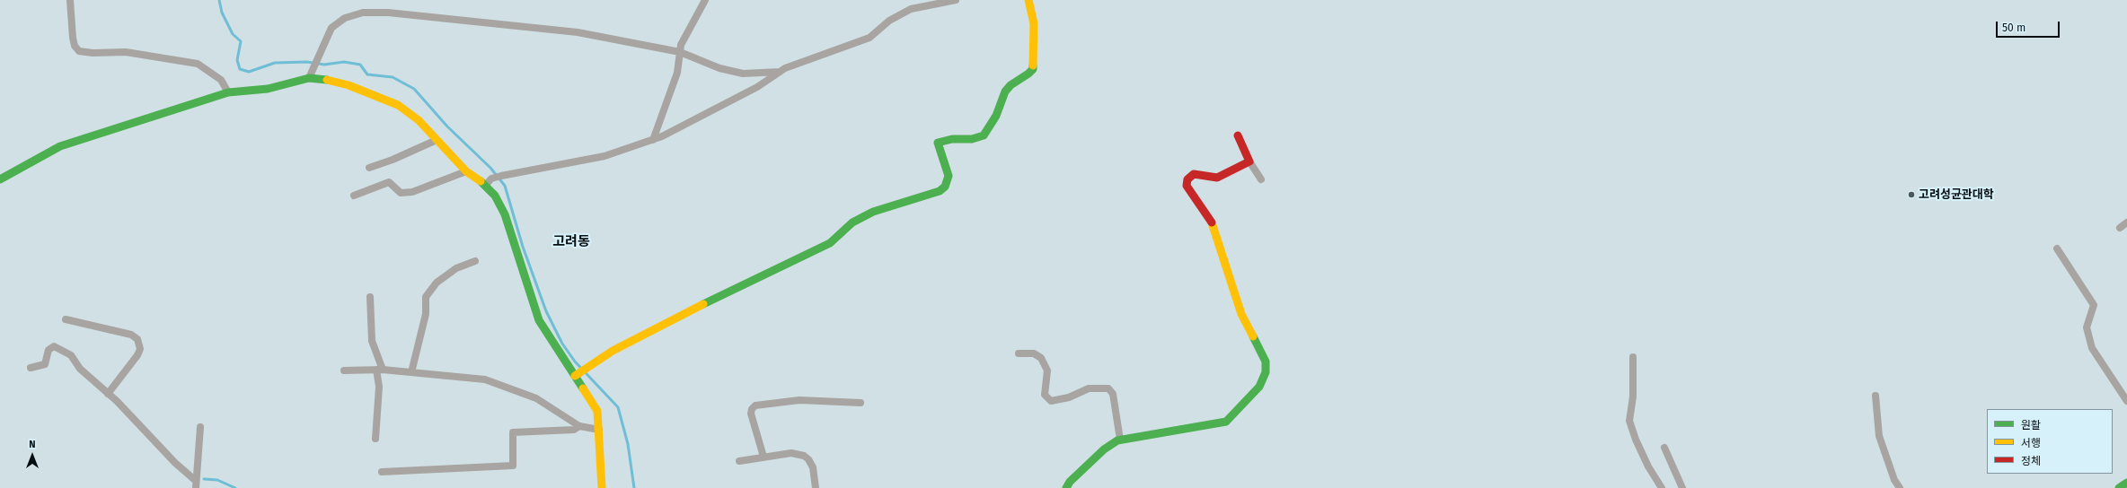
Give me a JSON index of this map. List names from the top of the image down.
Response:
{
  "districts": ["고려동"],
  "places": ["고려성균관대학"],
  "legend": ["원활", "서행", "정체"],
  "scale_bar": "50 m",
  "north": "top"
}
